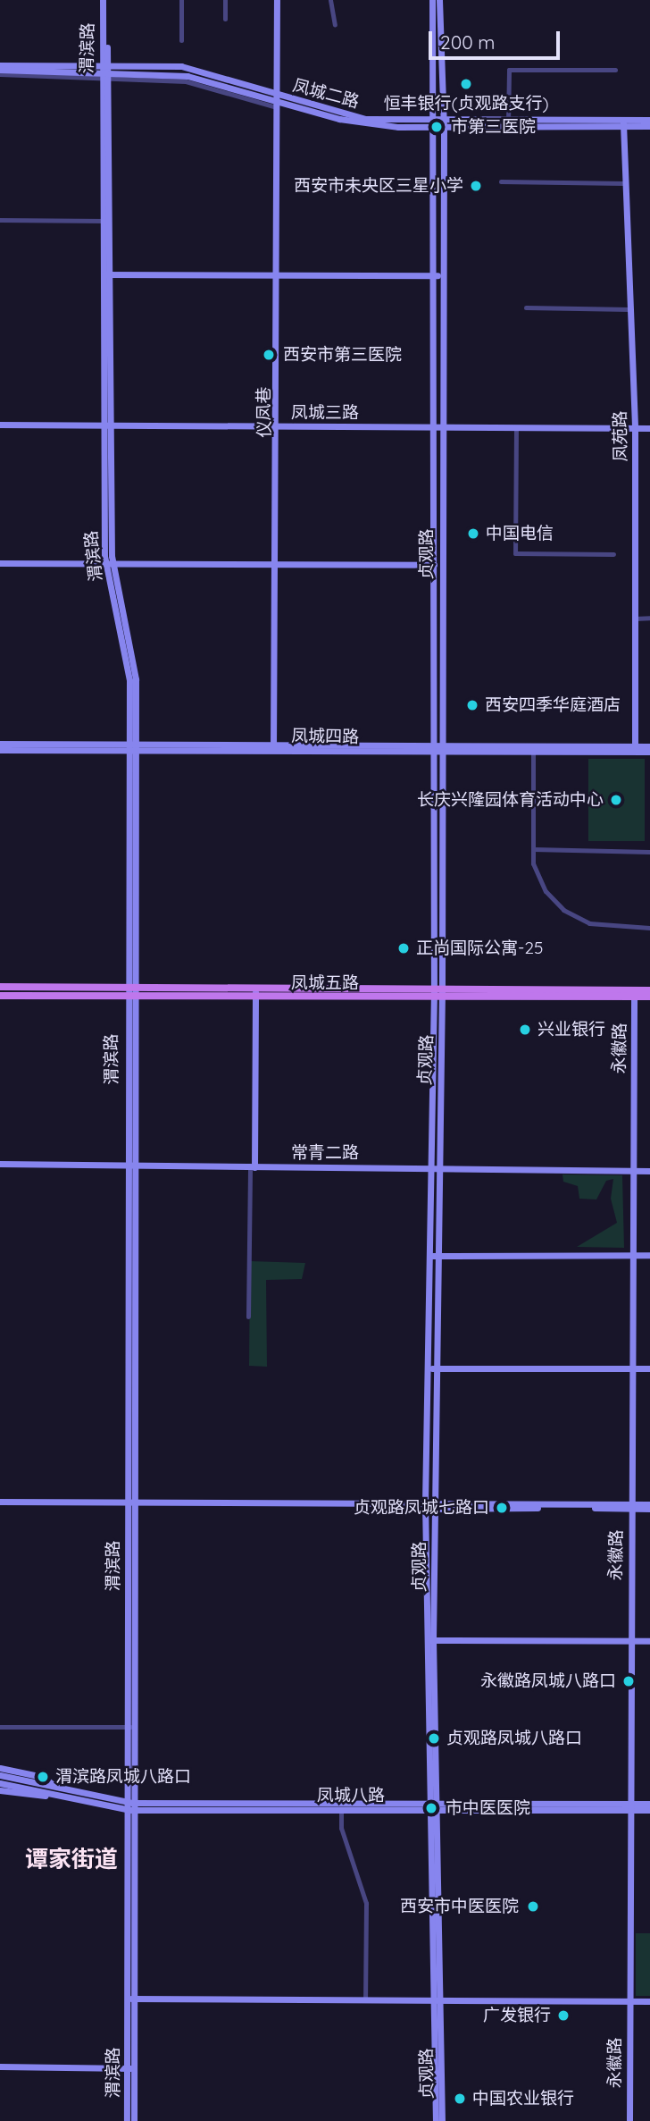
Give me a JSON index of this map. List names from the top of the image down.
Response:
{
  "streets": {
    "main road": ["凤城五路"],
    "street": [
      "渭滨路",
      "凤城二路",
      "仪凤巷",
      "凤城三路",
      "凤苑路",
      "贞观路",
      "凤城四路",
      "永徽路",
      "常青二路",
      "凤城八路"
    ]
  },
  "crossings": [
    ["渭滨路", "凤城二路"],
    ["渭滨路", "凤城三路"],
    ["渭滨路", "凤城四路"],
    ["渭滨路", "凤城五路"],
    ["渭滨路", "常青二路"],
    ["渭滨路", "凤城八路"],
    ["凤城二路", "仪凤巷"],
    ["凤城二路", "凤苑路"],
    ["凤城二路", "贞观路"],
    ["仪凤巷", "凤城三路"],
    ["仪凤巷", "凤城四路"],
    ["凤城三路", "凤苑路"],
    ["凤城三路", "贞观路"],
    ["凤苑路", "凤城四路"],
    ["贞观路", "凤城四路"],
    ["贞观路", "凤城五路"],
    ["贞观路", "常青二路"],
    ["贞观路", "凤城八路"],
    ["凤城五路", "永徽路"],
    ["永徽路", "常青二路"],
    ["永徽路", "凤城八路"]
  ],
  "districts": ["谭家街道"],
  "places": [
    "恒丰银行(贞观路支行)",
    "市第三医院",
    "西安市未央区三星小学",
    "西安市第三医院",
    "中国电信",
    "西安四季华庭酒店",
    "长庆兴隆园体育活动中心",
    "正尚国际公寓-25",
    "兴业银行",
    "贞观路凤城七路口",
    "永徽路凤城八路口",
    "贞观路凤城八路口",
    "渭滨路凤城八路口",
    "市中医医院",
    "西安市中医医院",
    "广发银行",
    "中国农业银行"
  ],
  "scale_bar": "200 m"
}
